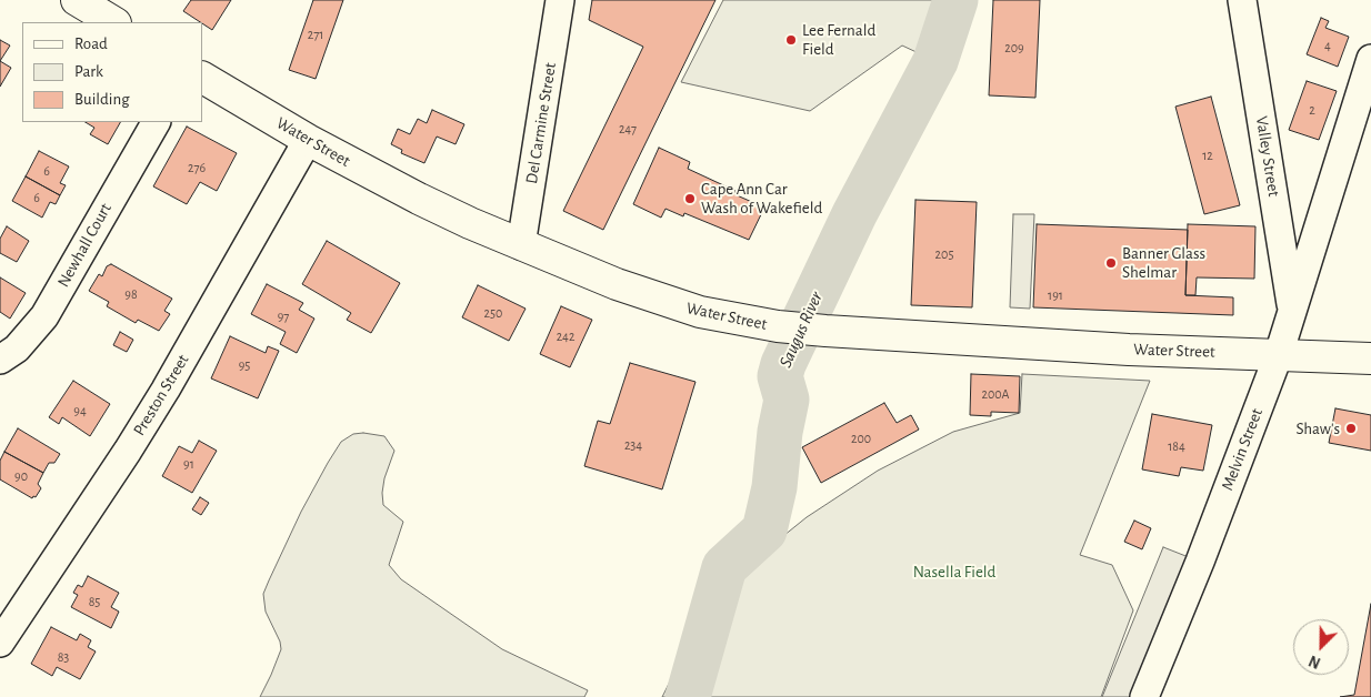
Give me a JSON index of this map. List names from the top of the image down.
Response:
{
  "streets": {
    "main road": ["Water Street"],
    "street": [
      "Del Carmine Street",
      "Valley Street",
      "Newhall Court",
      "Preston Street",
      "Melvin Street"
    ]
  },
  "crossings": [
    ["Del Carmine Street", "Water Street"],
    ["Water Street", "Preston Street"],
    ["Water Street", "Melvin Street"],
    ["Valley Street", "Melvin Street"]
  ],
  "water": ["Saugus River"],
  "parks": ["Nasella Field"],
  "places": [
    "Lee Fernald Field",
    "Cape Ann Car Wash of Wakefield",
    "Banner Glass Shelmar",
    "Shaw's"
  ],
  "house_numbers": [
    "271",
    "4",
    "209",
    "2",
    "247",
    "12",
    "276",
    "6",
    "6",
    "205",
    "98",
    "191",
    "250",
    "97",
    "242",
    "95",
    "200A",
    "94",
    "200",
    "234",
    "184",
    "91",
    "90",
    "85",
    "83"
  ],
  "legend": ["Road", "Park", "Building"],
  "north": "bottom left"
}
